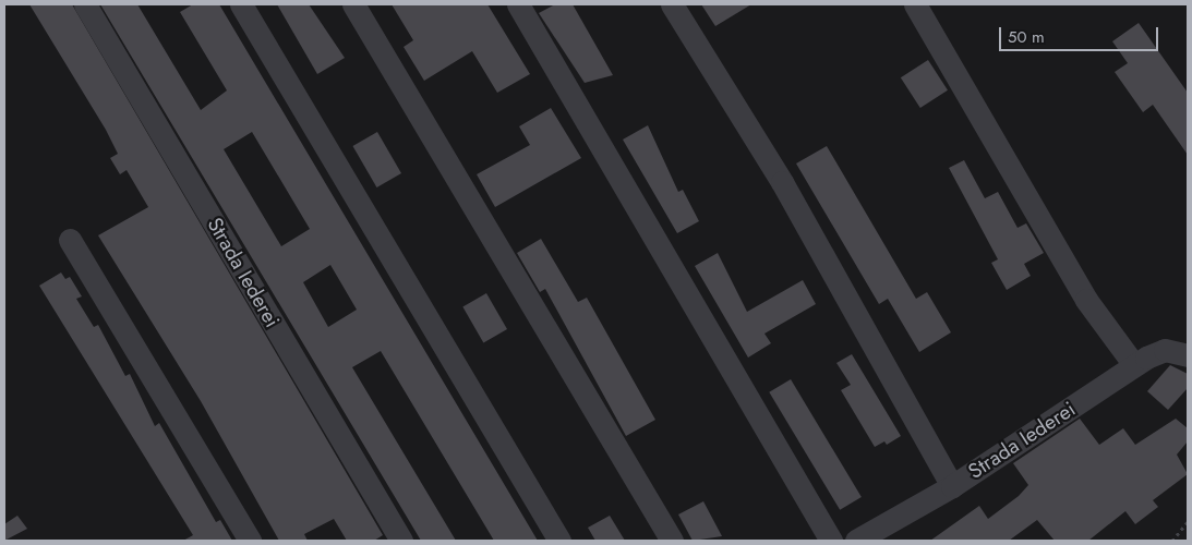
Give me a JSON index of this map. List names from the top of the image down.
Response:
{
  "streets": {
    "street": ["Strada Iederei"]
  },
  "scale_bar": "50 m"
}
